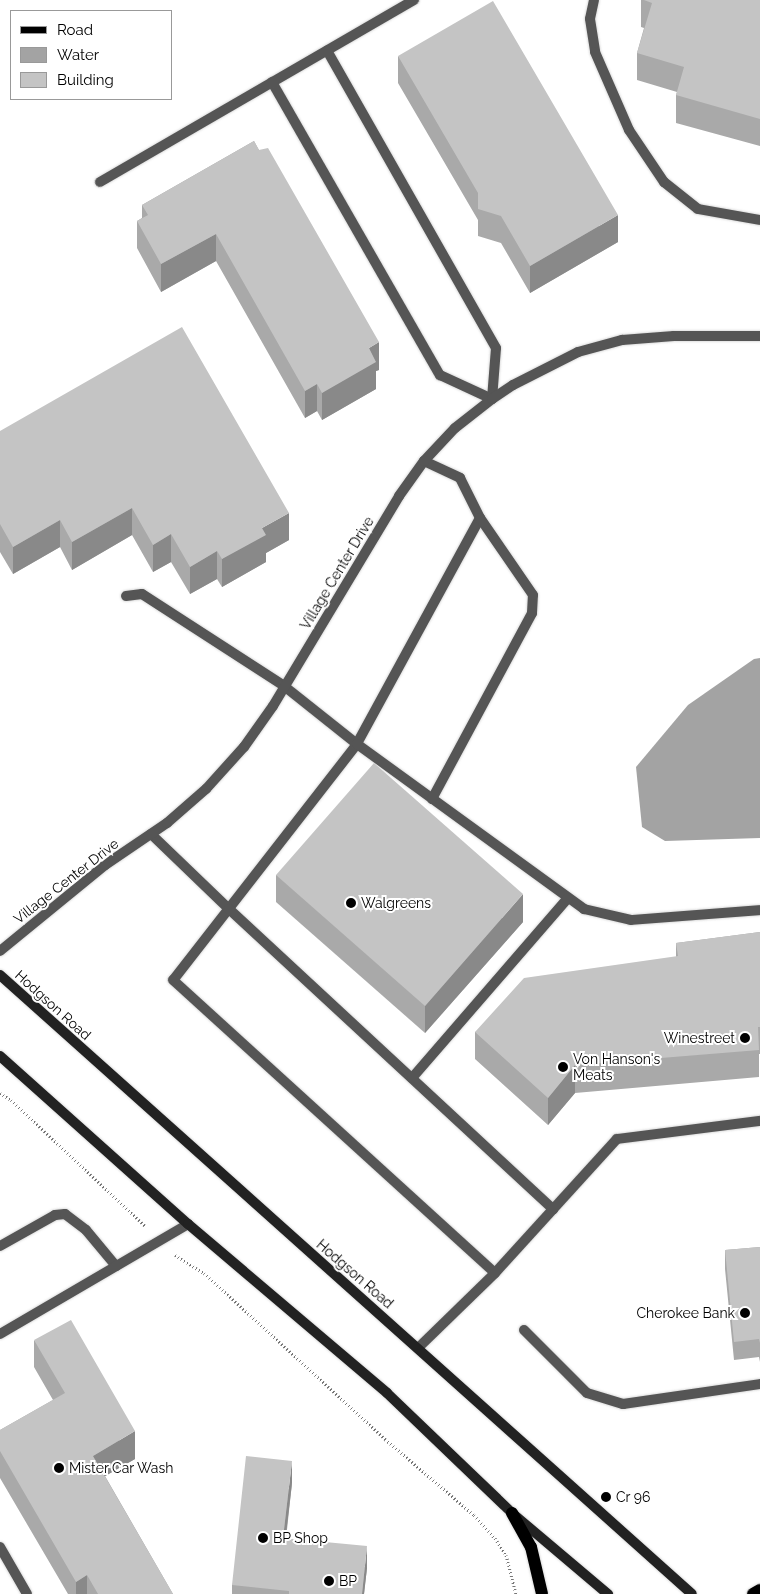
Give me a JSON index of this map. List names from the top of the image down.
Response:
{
  "streets": {
    "main road": ["Hodgson Road"],
    "street": ["Village Center Drive"]
  },
  "places": [
    "Walgreens",
    "Winestreet",
    "Von Hanson's Meats",
    "Cherokee Bank",
    "Mister Car Wash",
    "Cr 96",
    "BP Shop",
    "BP"
  ],
  "legend": ["Road", "Water", "Building"]
}
